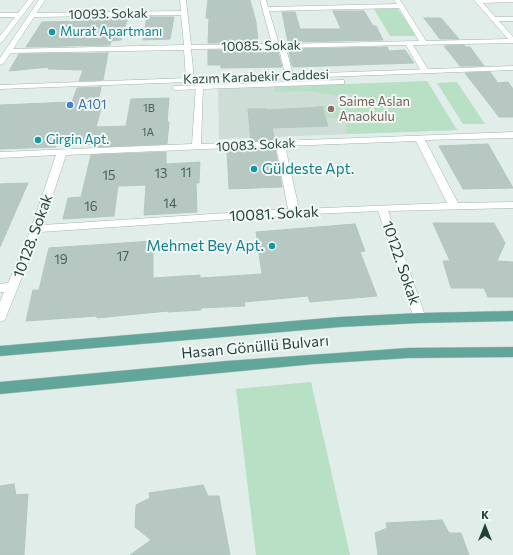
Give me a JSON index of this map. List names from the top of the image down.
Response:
{
  "streets": {
    "main road": ["Hasan Gönüllü Bulvarı"],
    "street": [
      "10093. Sokak",
      "10085. Sokak",
      "Kazım Karabekir Caddesi",
      "10083. Sokak",
      "10081. Sokak",
      "10128. Sokak",
      "10122. Sokak"
    ]
  },
  "crossings": [
    ["10083. Sokak", "10128. Sokak"],
    ["10081. Sokak", "10128. Sokak"],
    ["10081. Sokak", "10122. Sokak"],
    ["10122. Sokak", "Hasan Gönüllü Bulvarı"]
  ],
  "places": [
    "Murat Apartmanı",
    "A101",
    "Saime Aslan Anaokulu",
    "Girgin Apt.",
    "Güldeste Apt.",
    "Mehmet Bey Apt."
  ],
  "house_numbers": [
    "1B",
    "1A",
    "11",
    "13",
    "15",
    "14",
    "16",
    "17",
    "19"
  ],
  "north": "top"
}
